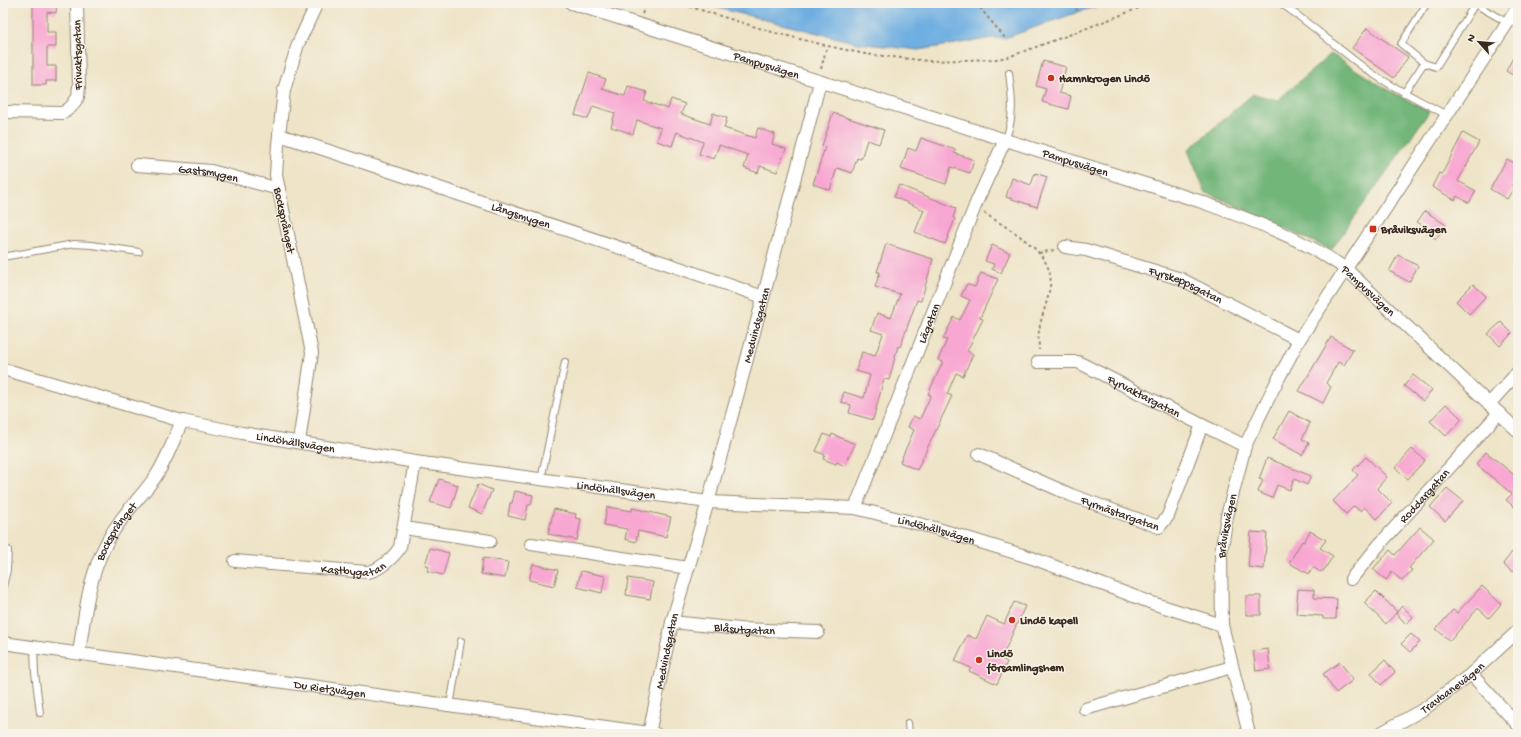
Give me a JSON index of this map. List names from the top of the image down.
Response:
{
  "streets": {
    "street": [
      "Frivaktsgatan",
      "Pampusvägen",
      "Gastsmygen",
      "Långsmygen",
      "Bocksprånget",
      "Fyrskeppsgatan",
      "Lägatan",
      "Medvindsgatan",
      "Fyrvaktargatan",
      "Lindöhällsvägen",
      "Roddargatan",
      "Fyrmästargatan",
      "Bråviksvägen",
      "Kastbygatan",
      "Blåsutgatan",
      "Travbanevägen",
      "Du Rietzvägen"
    ]
  },
  "crossings": [
    ["Pampusvägen", "Lägatan"],
    ["Pampusvägen", "Medvindsgatan"],
    ["Pampusvägen", "Roddargatan"],
    ["Pampusvägen", "Bråviksvägen"],
    ["Gastsmygen", "Bocksprånget"],
    ["Långsmygen", "Bocksprånget"],
    ["Långsmygen", "Medvindsgatan"],
    ["Bocksprånget", "Lindöhällsvägen"],
    ["Bocksprånget", "Du Rietzvägen"],
    ["Fyrskeppsgatan", "Bråviksvägen"],
    ["Lägatan", "Lindöhällsvägen"],
    ["Medvindsgatan", "Lindöhällsvägen"],
    ["Medvindsgatan", "Blåsutgatan"],
    ["Medvindsgatan", "Du Rietzvägen"],
    ["Fyrvaktargatan", "Fyrmästargatan"],
    ["Fyrvaktargatan", "Bråviksvägen"],
    ["Lindöhällsvägen", "Bråviksvägen"],
    ["Lindöhällsvägen", "Kastbygatan"]
  ],
  "places": {
    "other": ["Hamnkrogen Lindö", "Lindö kapell", "Lindö församlingshem"],
    "transit": ["Bråviksvägen"]
  },
  "north": "top left"
}
